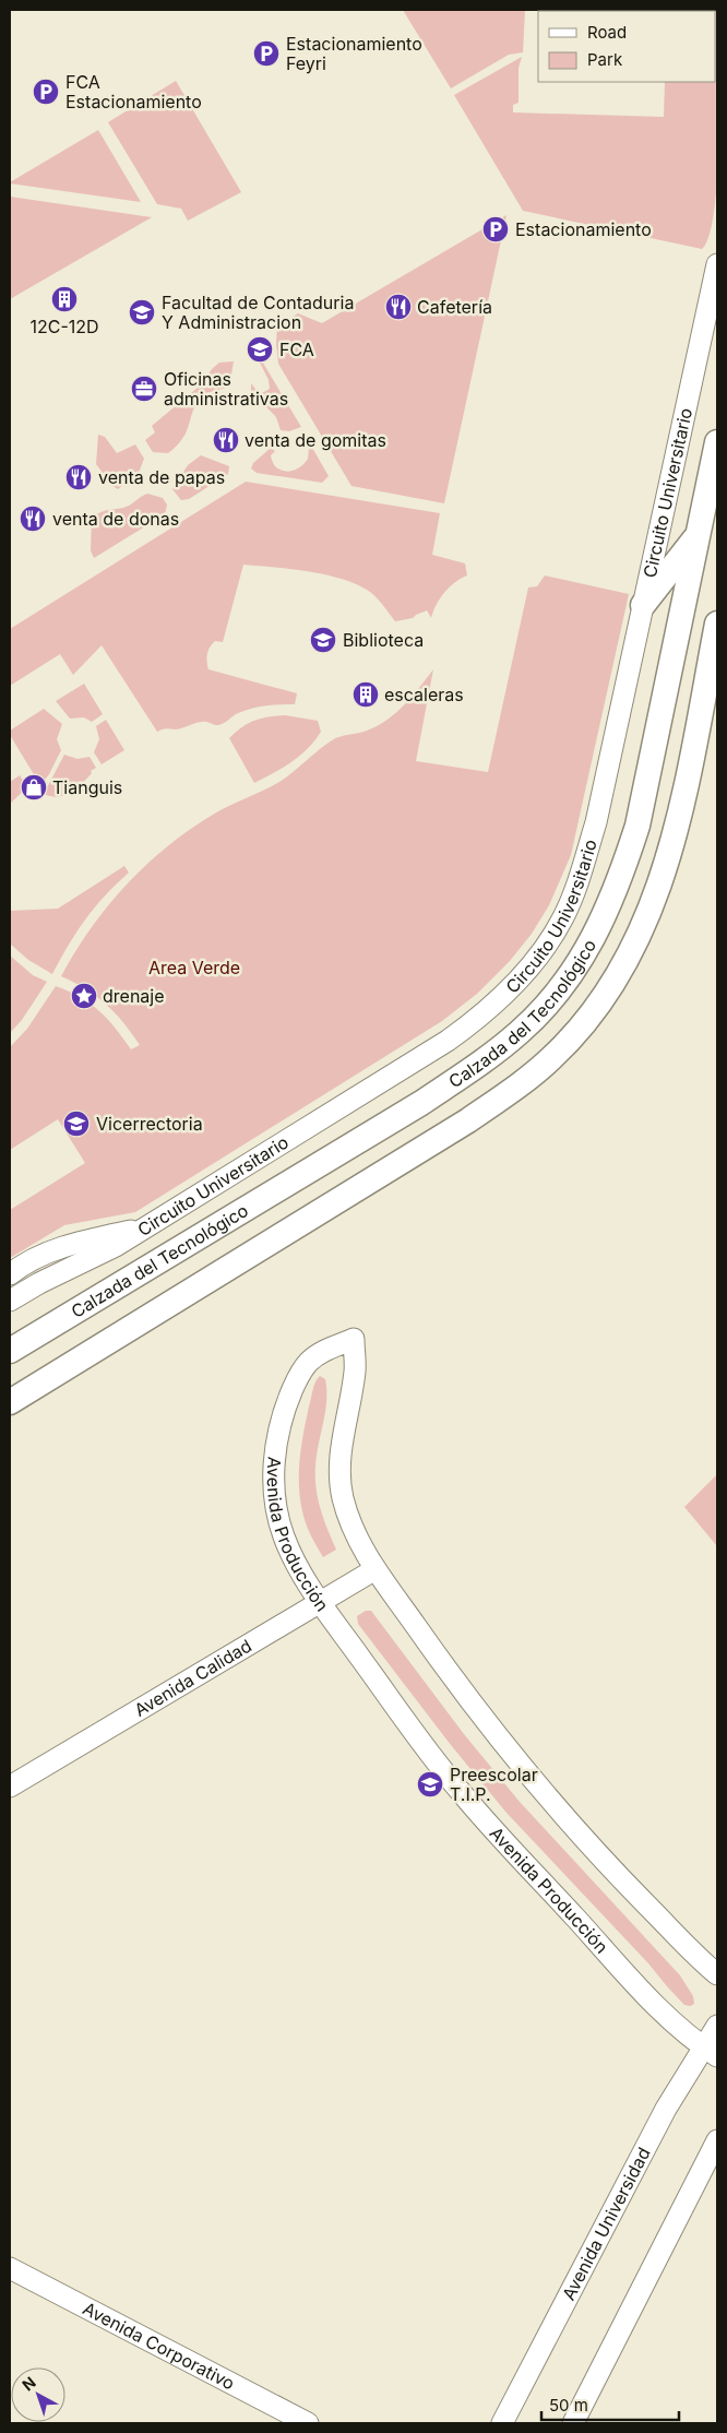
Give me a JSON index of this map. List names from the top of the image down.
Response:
{
  "streets": {
    "main road": ["Calzada del Tecnológico"],
    "street": [
      "Circuito Universitario",
      "Avenida Producción",
      "Avenida Calidad",
      "Avenida Universidad",
      "Avenida Corporativo"
    ]
  },
  "crossings": [
    ["Avenida Producción", "Avenida Calidad"],
    ["Avenida Producción", "Avenida Universidad"]
  ],
  "parks": ["Area Verde"],
  "places": {
    "parking": ["Estacionamiento Feyri", "FCA Estacionamiento", "Estacionamiento"],
    "building": ["12C-12D", "escaleras"],
    "restaurant": [
      "Cafetería",
      "venta de gomitas",
      "venta de papas",
      "venta de donas"
    ],
    "school or university": [
      "Facultad de Contaduria Y Administracion",
      "FCA",
      "Biblioteca",
      "Vicerrectoria",
      "Preescolar T.I.P."
    ],
    "office": ["Oficinas administrativas"],
    "shop": ["Tianguis"],
    "place": ["drenaje"]
  },
  "legend": ["Road", "Park"],
  "scale_bar": "50 m",
  "north": "top left"
}
